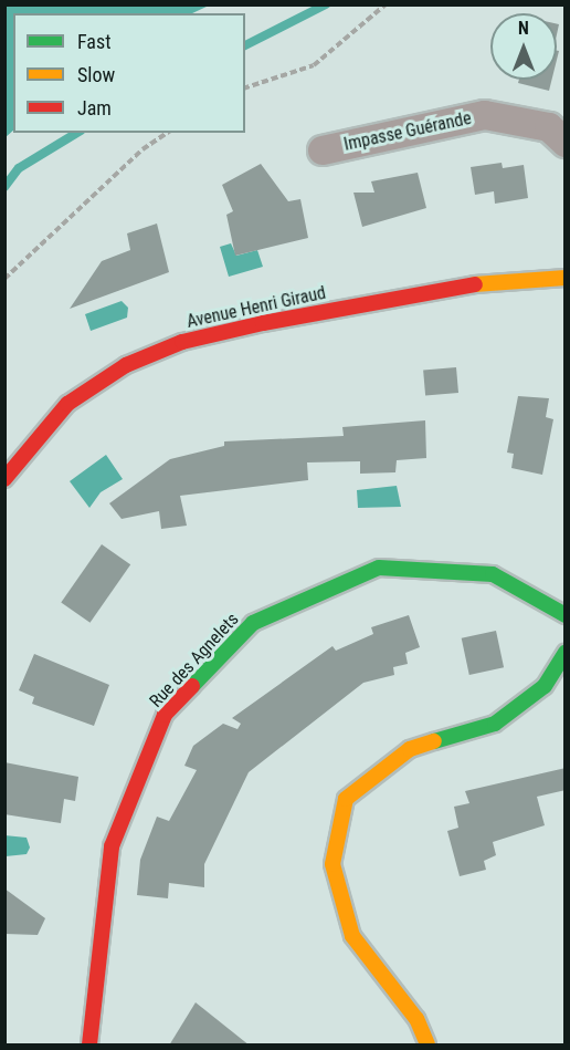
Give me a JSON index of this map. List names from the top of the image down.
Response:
{
  "streets": {
    "street": ["Impasse Guérande", "Avenue Henri Giraud", "Rue des Agnelets"]
  },
  "legend": ["Fast", "Slow", "Jam"],
  "north": "top"
}
